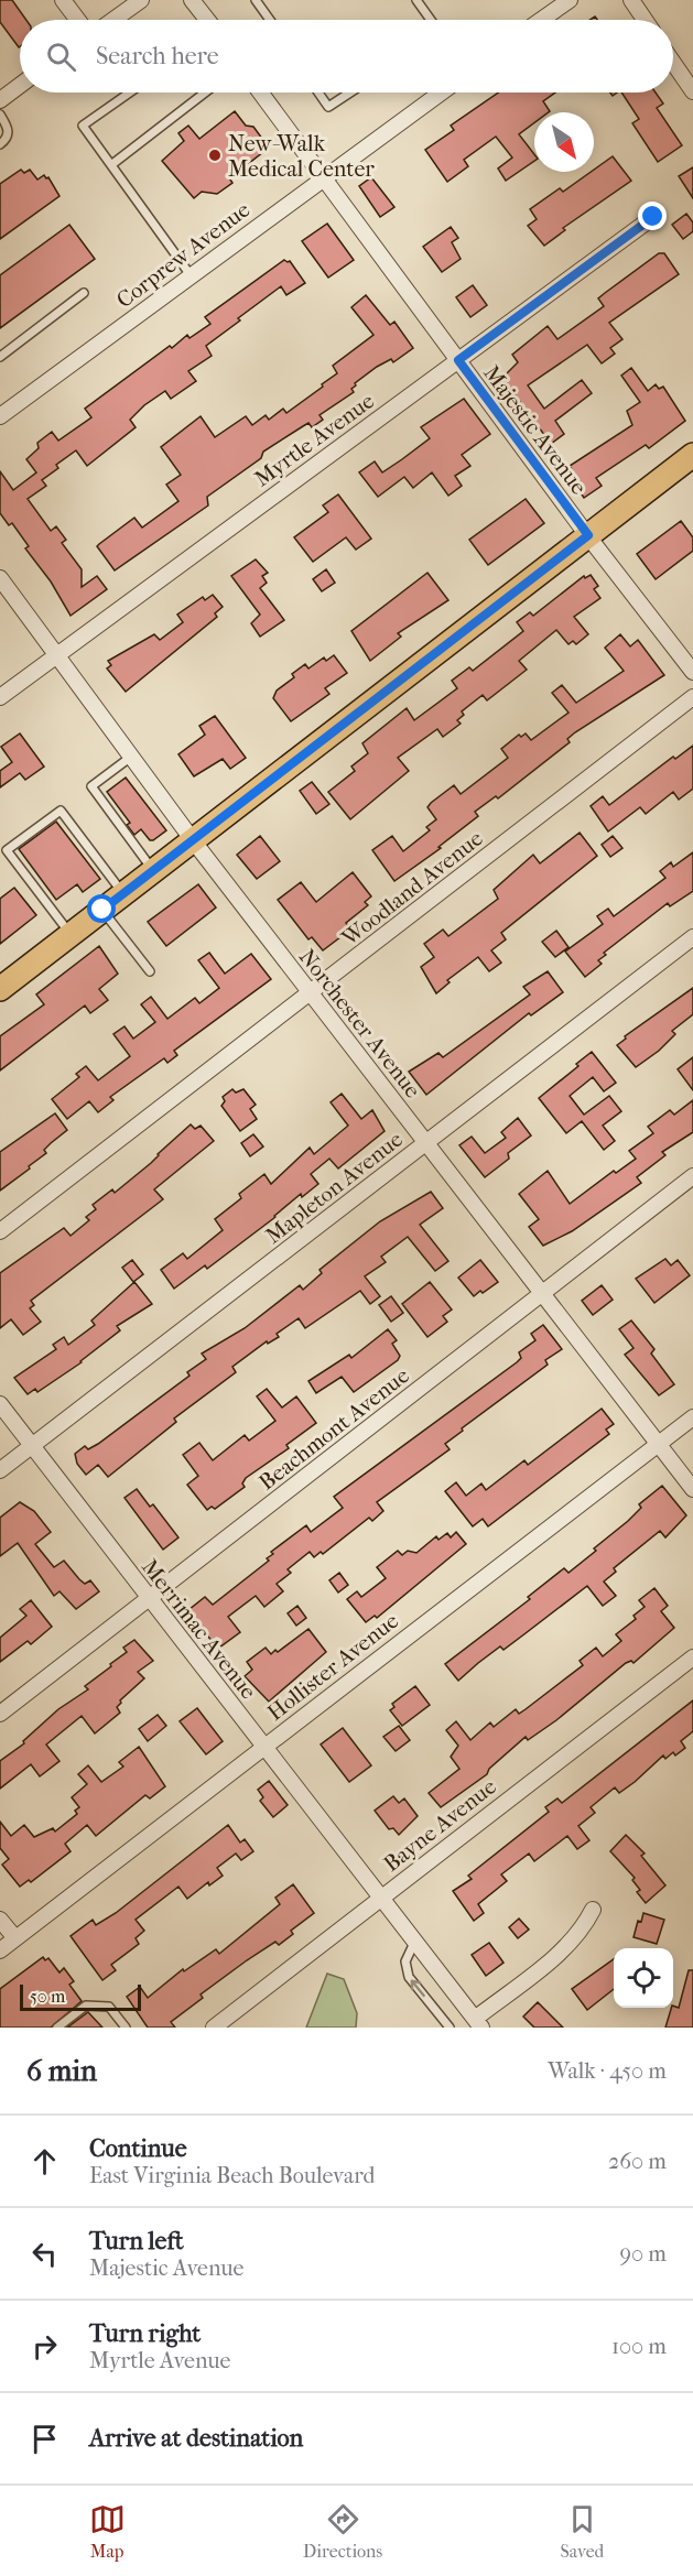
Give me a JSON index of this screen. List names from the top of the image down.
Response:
{
  "streets": {
    "street": [
      "Corprew Avenue",
      "Majestic Avenue",
      "Myrtle Avenue",
      "Woodland Avenue",
      "Norchester Avenue",
      "Mapleton Avenue",
      "Beachmont Avenue",
      "Merrimac Avenue",
      "Hollister Avenue",
      "Bayne Avenue"
    ]
  },
  "crossings": [
    ["Corprew Avenue", "Majestic Avenue"],
    ["Majestic Avenue", "Myrtle Avenue"],
    ["Myrtle Avenue", "Norchester Avenue"],
    ["Woodland Avenue", "Norchester Avenue"],
    ["Norchester Avenue", "Mapleton Avenue"],
    ["Norchester Avenue", "Beachmont Avenue"],
    ["Norchester Avenue", "Hollister Avenue"],
    ["Mapleton Avenue", "Merrimac Avenue"],
    ["Beachmont Avenue", "Merrimac Avenue"],
    ["Merrimac Avenue", "Hollister Avenue"],
    ["Merrimac Avenue", "Bayne Avenue"]
  ],
  "places": ["New-Walk Medical Center"],
  "scale_bar": "50 m",
  "north": "bottom right",
  "page": {
    "search": "Search here",
    "scale": "50 m",
    "heading": ["6 min", "Walk · 450 m"],
    "list": [
      ["Continue", "East Virginia Beach Boulevard", "260 m"],
      ["Turn left", "Majestic Avenue", "90 m"],
      ["Turn right", "Myrtle Avenue", "100 m"],
      "Arrive at destination"
    ],
    "nav": ["Map", "Directions", "Saved"]
  }
}
